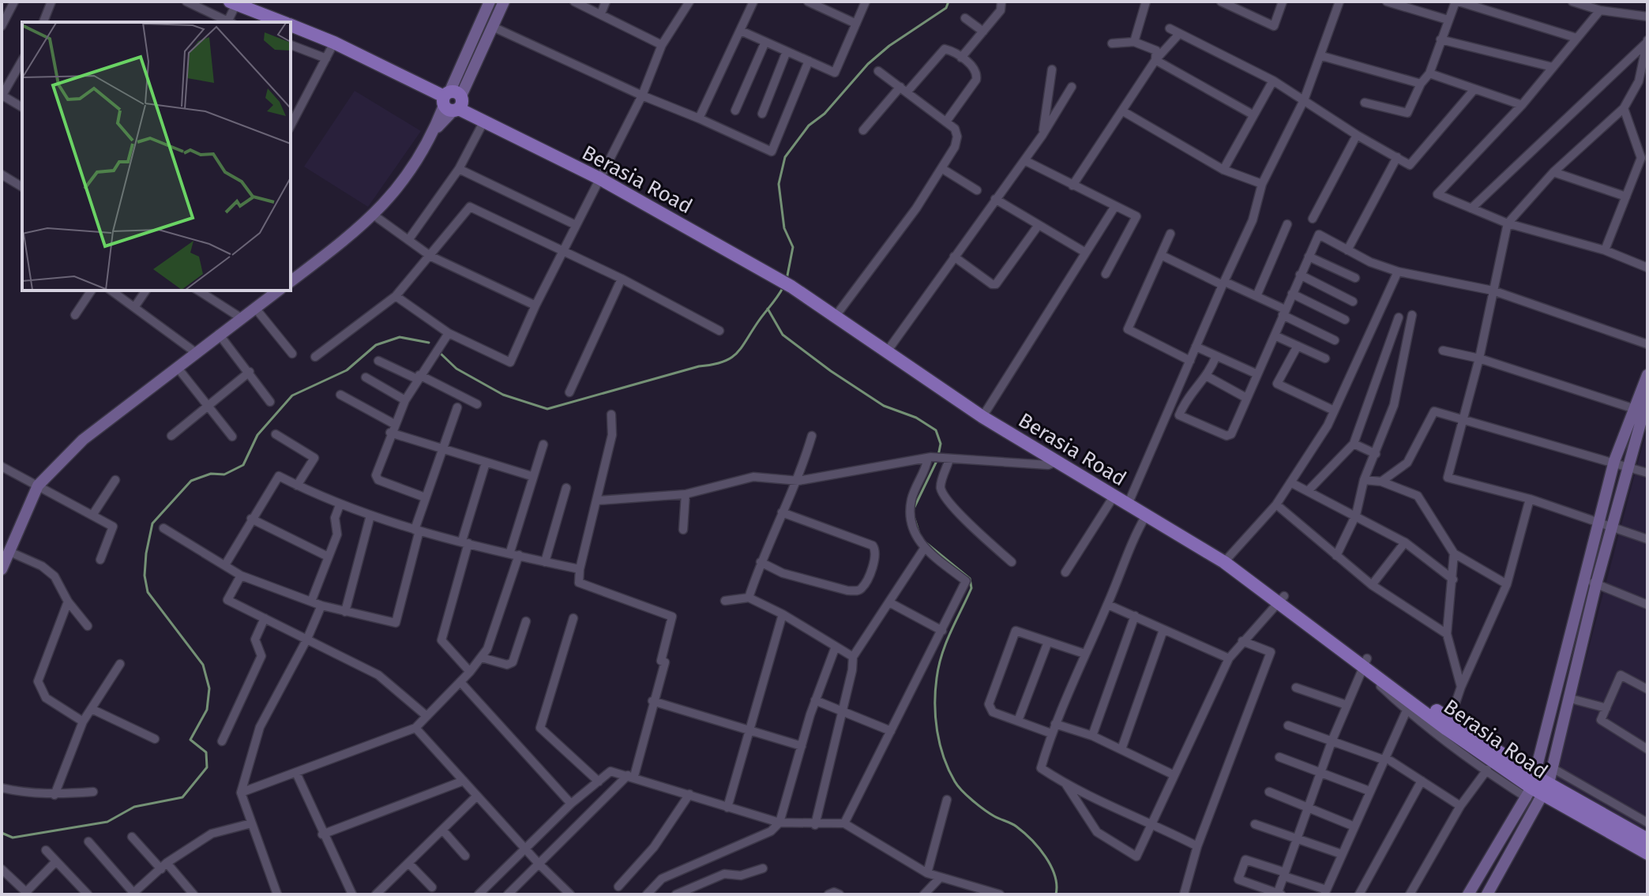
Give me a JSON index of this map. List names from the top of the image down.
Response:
{
  "streets": {
    "main road": ["Berasia Road"]
  }
}
